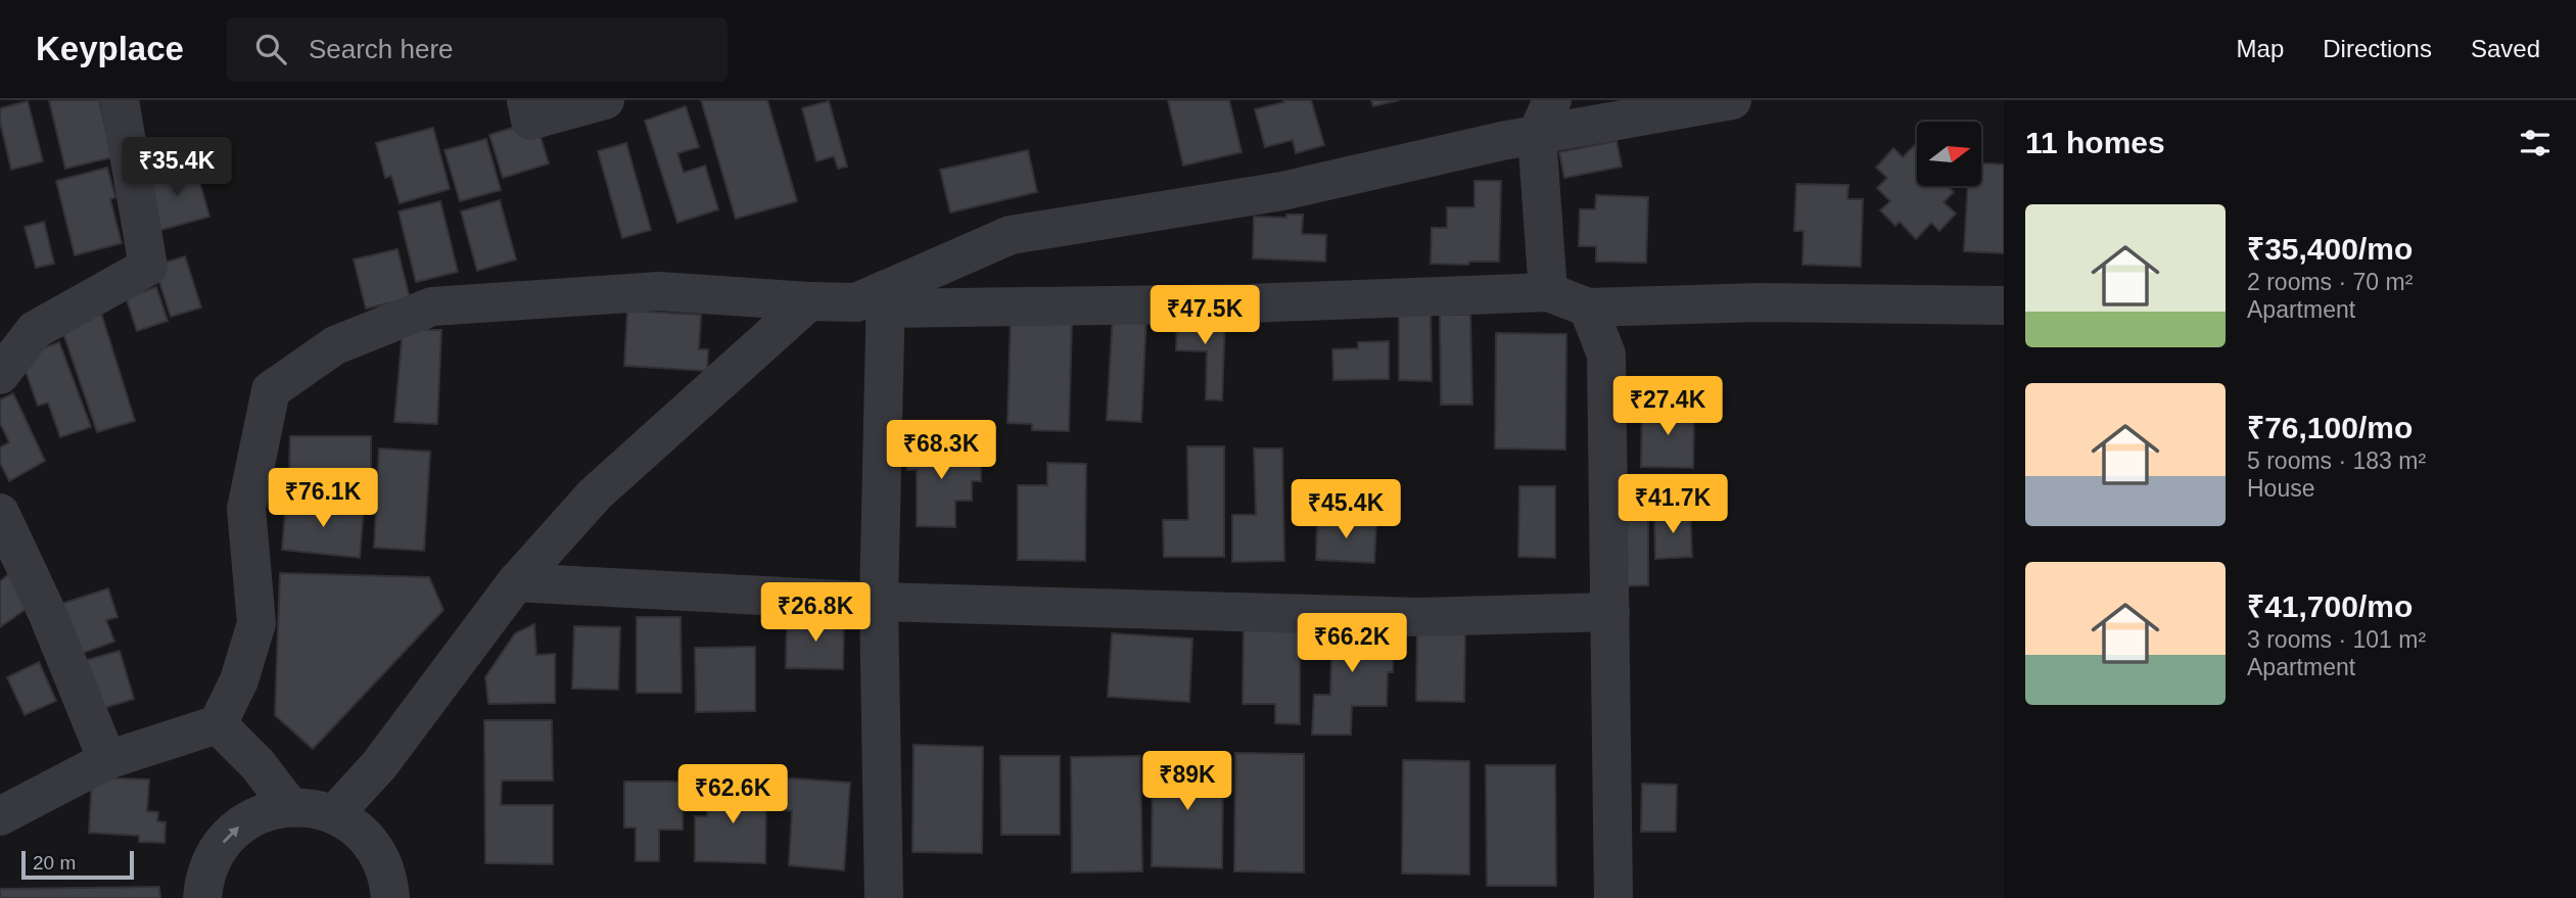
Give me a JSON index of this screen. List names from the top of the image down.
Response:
{
  "scale_bar": "20 m",
  "north": "right",
  "page": {
    "header": "Keyplace",
    "search": "Search here",
    "nav": ["Map", "Directions", "Saved"],
    "heading": "11 homes",
    "price": [
      "₹35.4K",
      "₹47.5K",
      "₹27.4K",
      "₹68.3K",
      "₹76.1K",
      "₹41.7K",
      "₹45.4K",
      "₹26.8K",
      "₹66.2K",
      "₹89K",
      "₹62.6K"
    ],
    "list": [
      {
        "name": "₹35,400/mo",
        "note": "2 rooms · 70 m² · Apartment"
      },
      {
        "name": "₹76,100/mo",
        "note": "5 rooms · 183 m² · House"
      },
      {
        "name": "₹41,700/mo",
        "note": "3 rooms · 101 m² · Apartment"
      }
    ],
    "scale": "20 m"
  }
}
